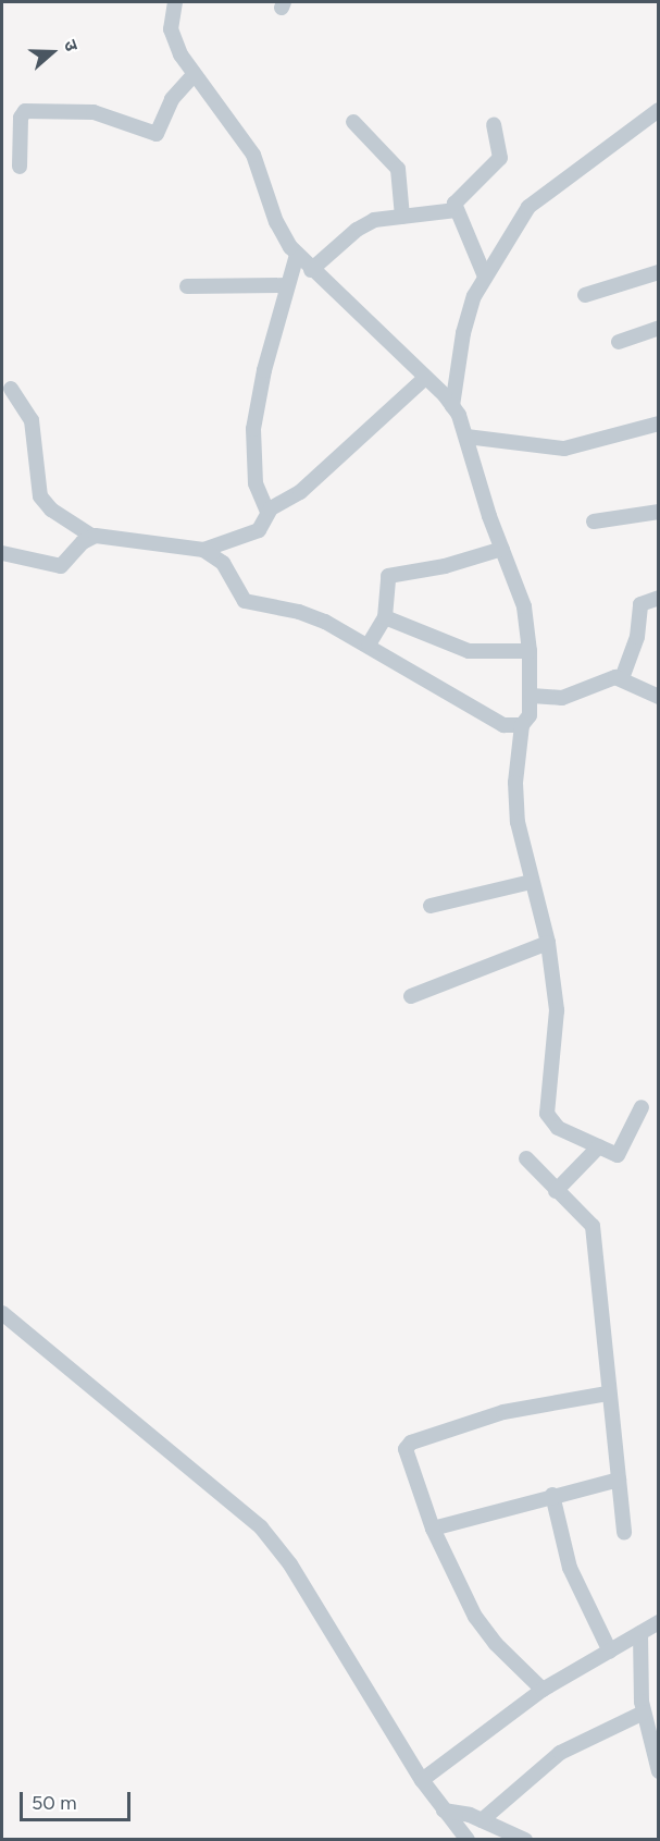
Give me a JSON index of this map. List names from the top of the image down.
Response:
{
  "scale_bar": "50 m",
  "north": "right"
}
